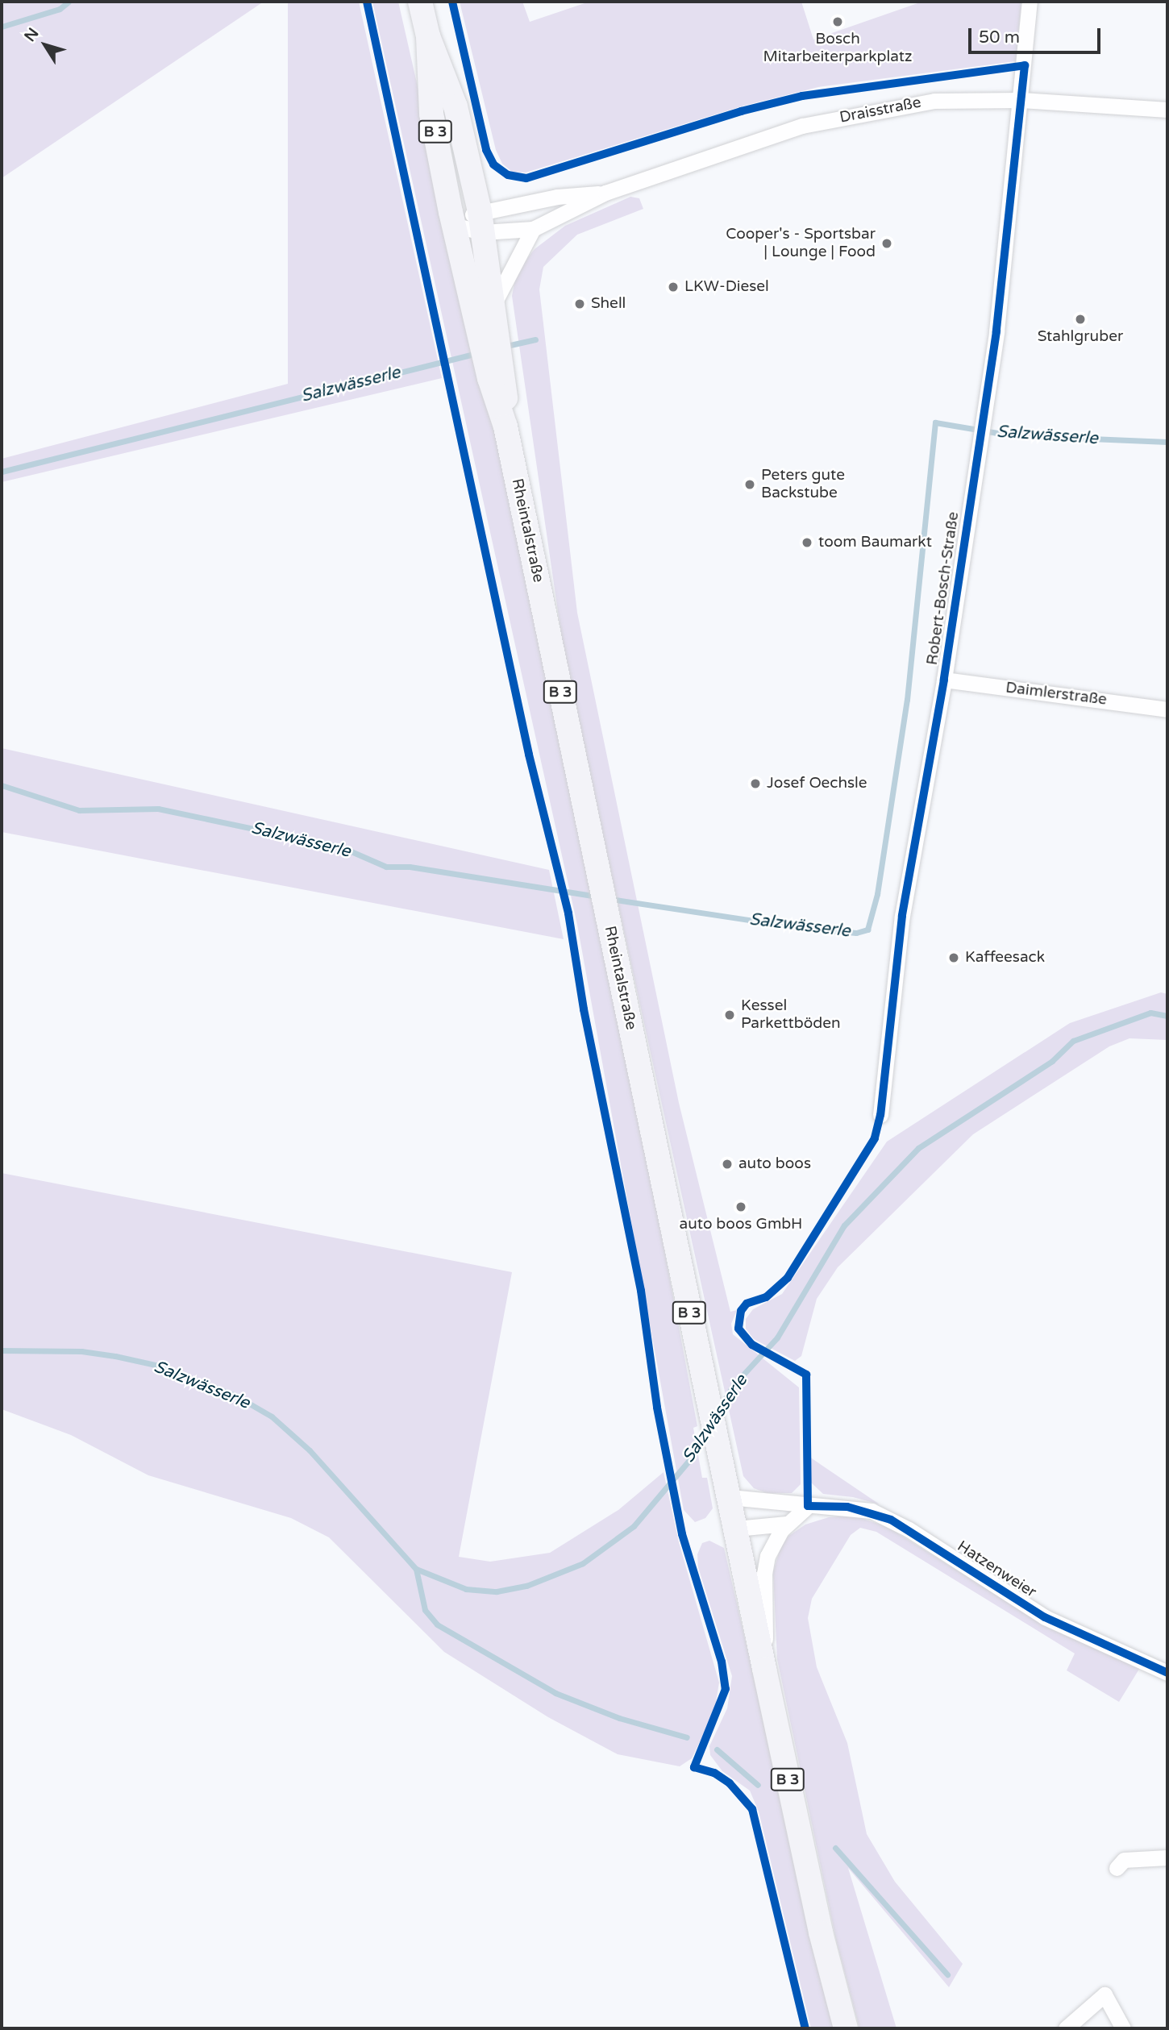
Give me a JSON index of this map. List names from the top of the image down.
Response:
{
  "streets": {
    "main road": ["B 3", "Rheintalstraße"],
    "street": [
      "Draisstraße",
      "Robert-Bosch-Straße",
      "Daimlerstraße",
      "Hatzenweier"
    ]
  },
  "crossings": [
    ["Draisstraße", "Rheintalstraße"],
    ["Draisstraße", "Robert-Bosch-Straße"],
    ["B 3", "Rheintalstraße"],
    ["Rheintalstraße", "Hatzenweier"],
    ["Robert-Bosch-Straße", "Daimlerstraße"]
  ],
  "water": ["Salzwässerle"],
  "places": [
    "Bosch Mitarbeiterparkplatz",
    "Cooper's - Sportsbar | Lounge | Food",
    "LKW-Diesel",
    "Shell",
    "Stahlgruber",
    "Peters gute Backstube",
    "toom Baumarkt",
    "Josef Oechsle",
    "Kaffeesack",
    "Kessel Parkettböden",
    "auto boos",
    "auto boos GmbH"
  ],
  "scale_bar": "50 m",
  "north": "top left"
}
